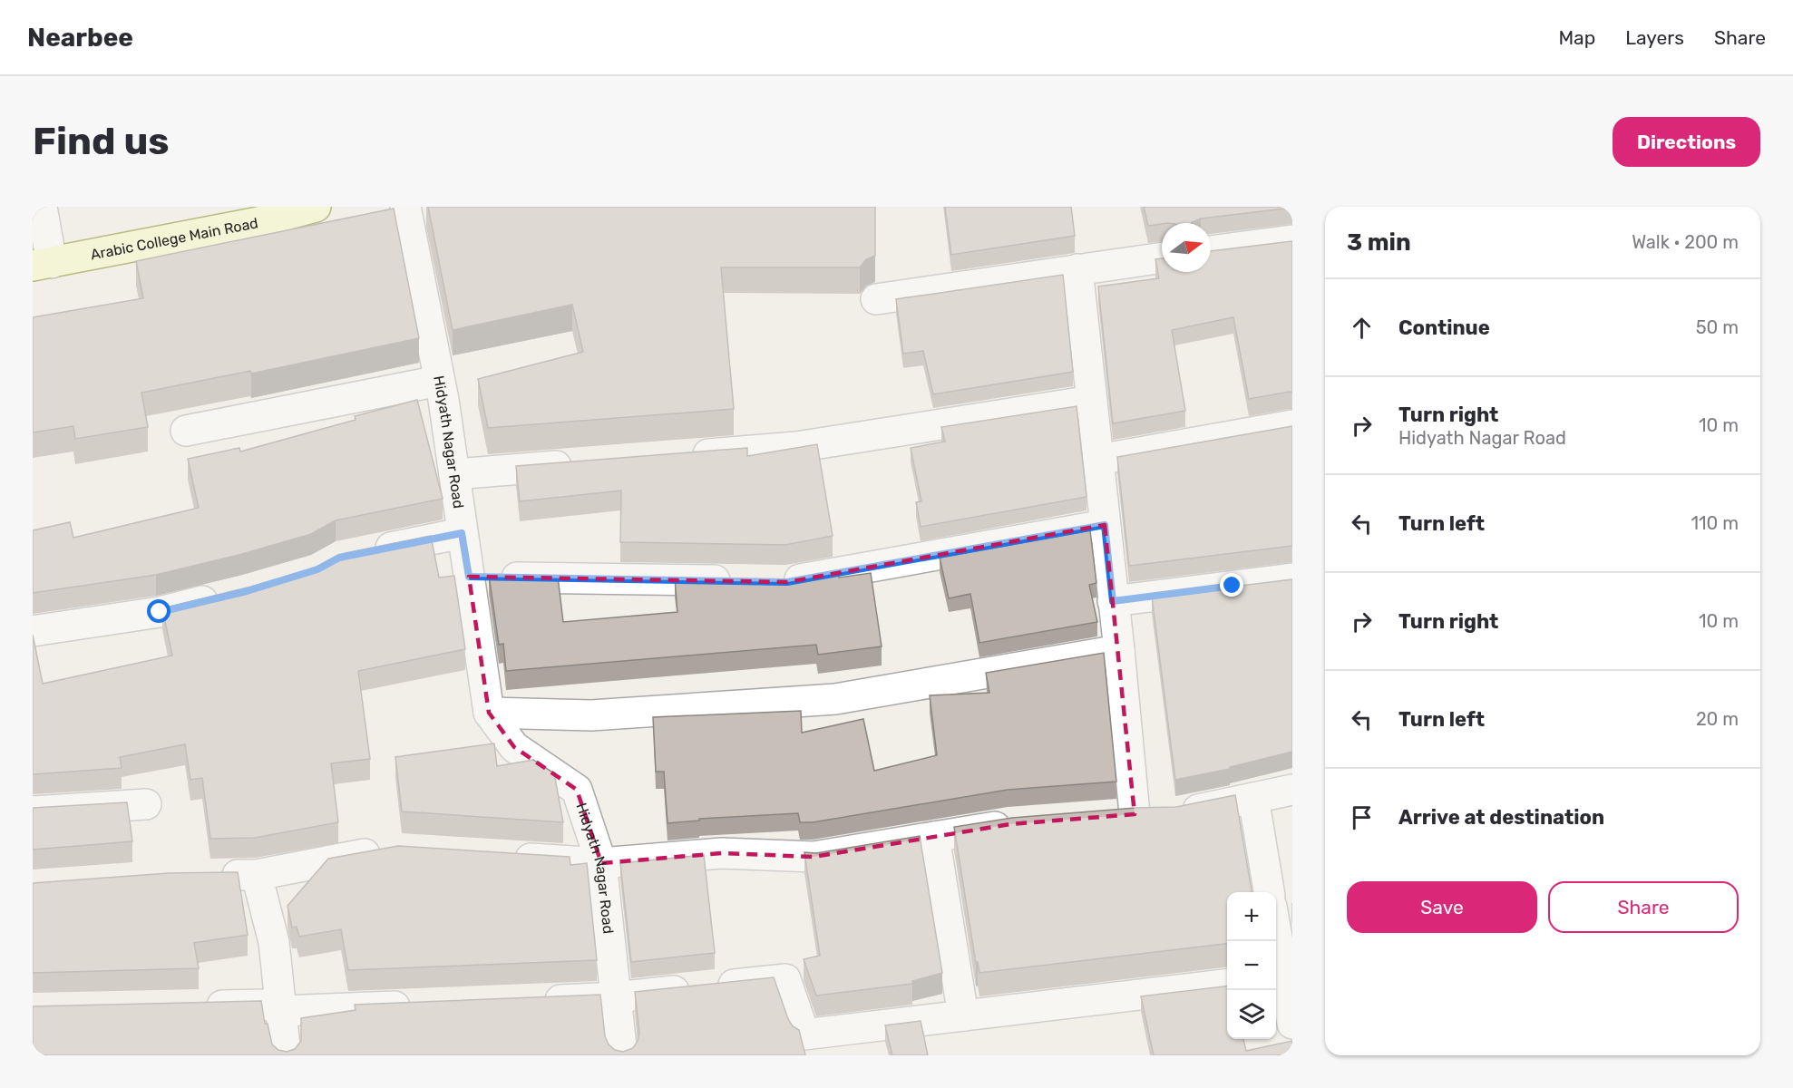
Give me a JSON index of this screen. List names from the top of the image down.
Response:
{
  "streets": {
    "main road": ["Arabic College Main Road"],
    "street": ["Hidyath Nagar Road"]
  },
  "north": "right",
  "page": {
    "header": "Nearbee",
    "nav": ["Map", "Layers", "Share"],
    "buttons": [
      "Directions",
      ["Save", "Share"]
    ],
    "title": "Find us",
    "heading": ["3 min", "Walk · 200 m"],
    "list": [
      ["Continue", "50 m"],
      ["Turn right", "Hidyath Nagar Road", "10 m"],
      ["Turn left", "110 m"],
      ["Turn right", "10 m"],
      ["Turn left", "20 m"],
      "Arrive at destination"
    ],
    "map_buttons": ["+", "−"]
  }
}
